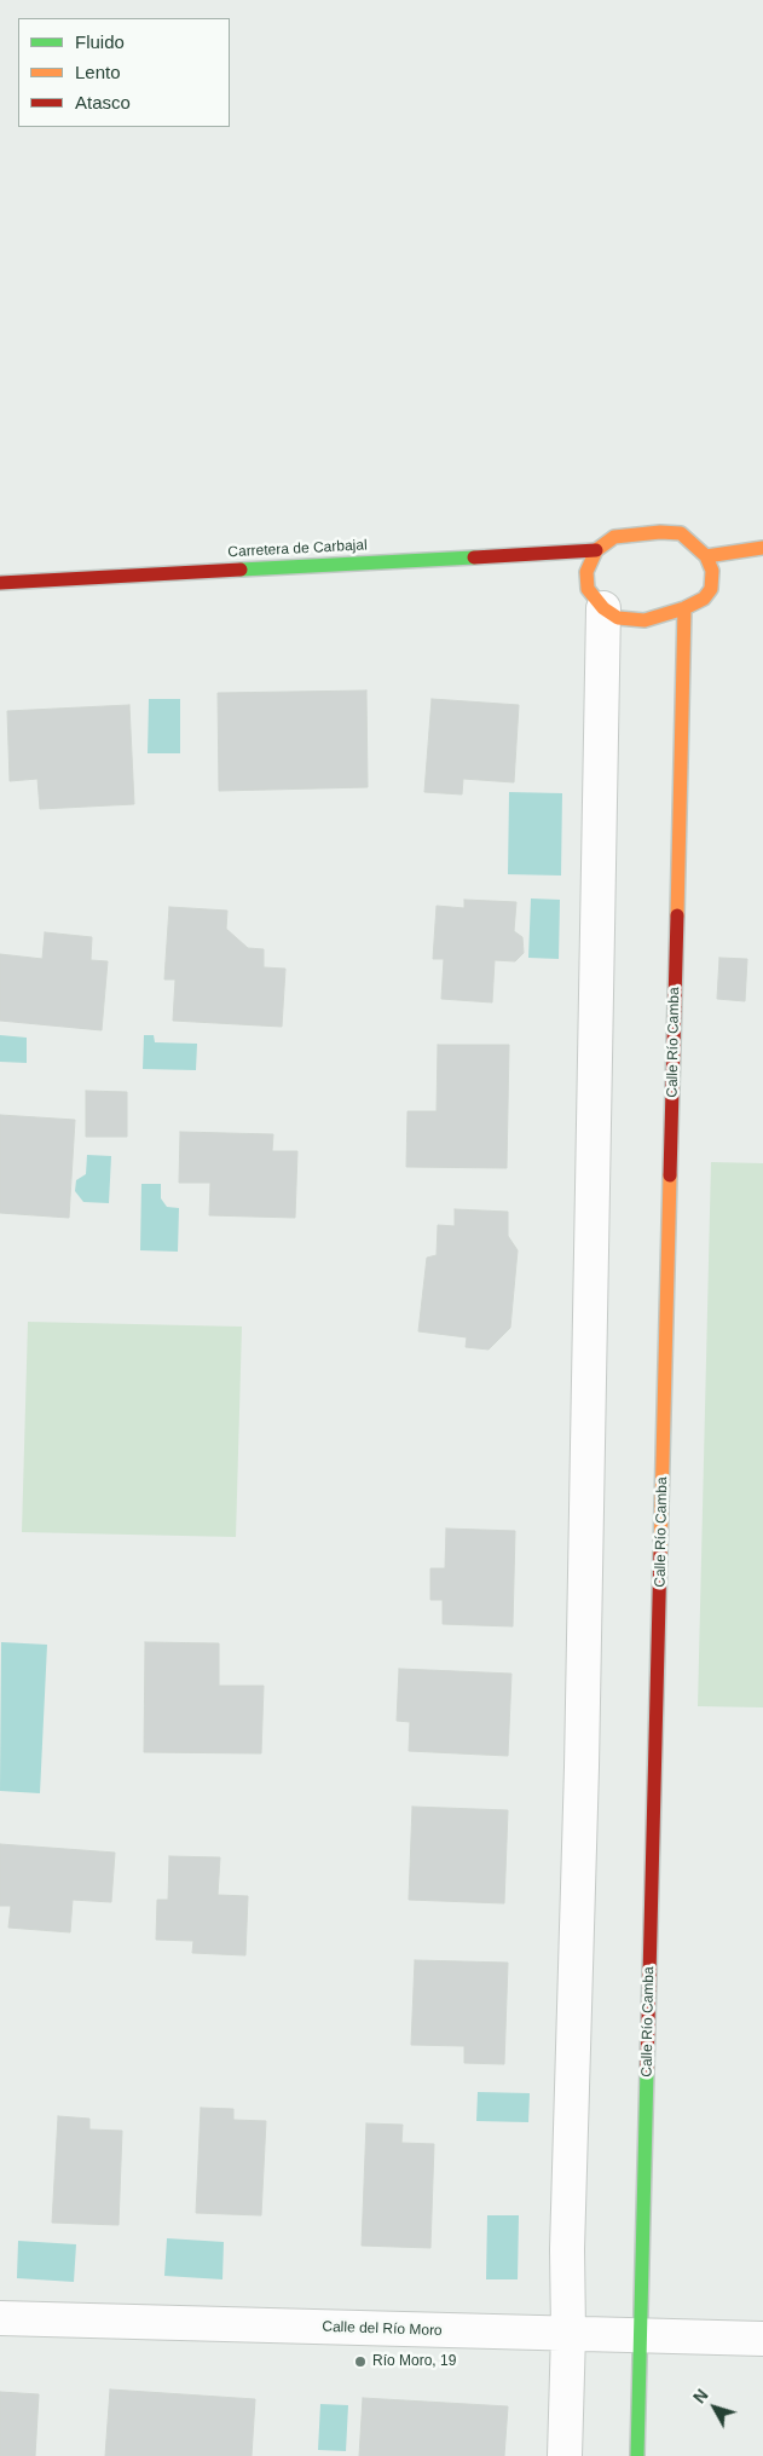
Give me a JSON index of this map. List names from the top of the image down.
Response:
{
  "streets": {
    "street": ["Carretera de Carbajal", "Calle Río Camba", "Calle del Río Moro"]
  },
  "crossings": [
    ["Carretera de Carbajal", "Calle Río Camba"],
    ["Calle Río Camba", "Calle del Río Moro"]
  ],
  "places": ["Río Moro, 19"],
  "legend": ["Fluido", "Lento", "Atasco"],
  "north": "top left"
}
